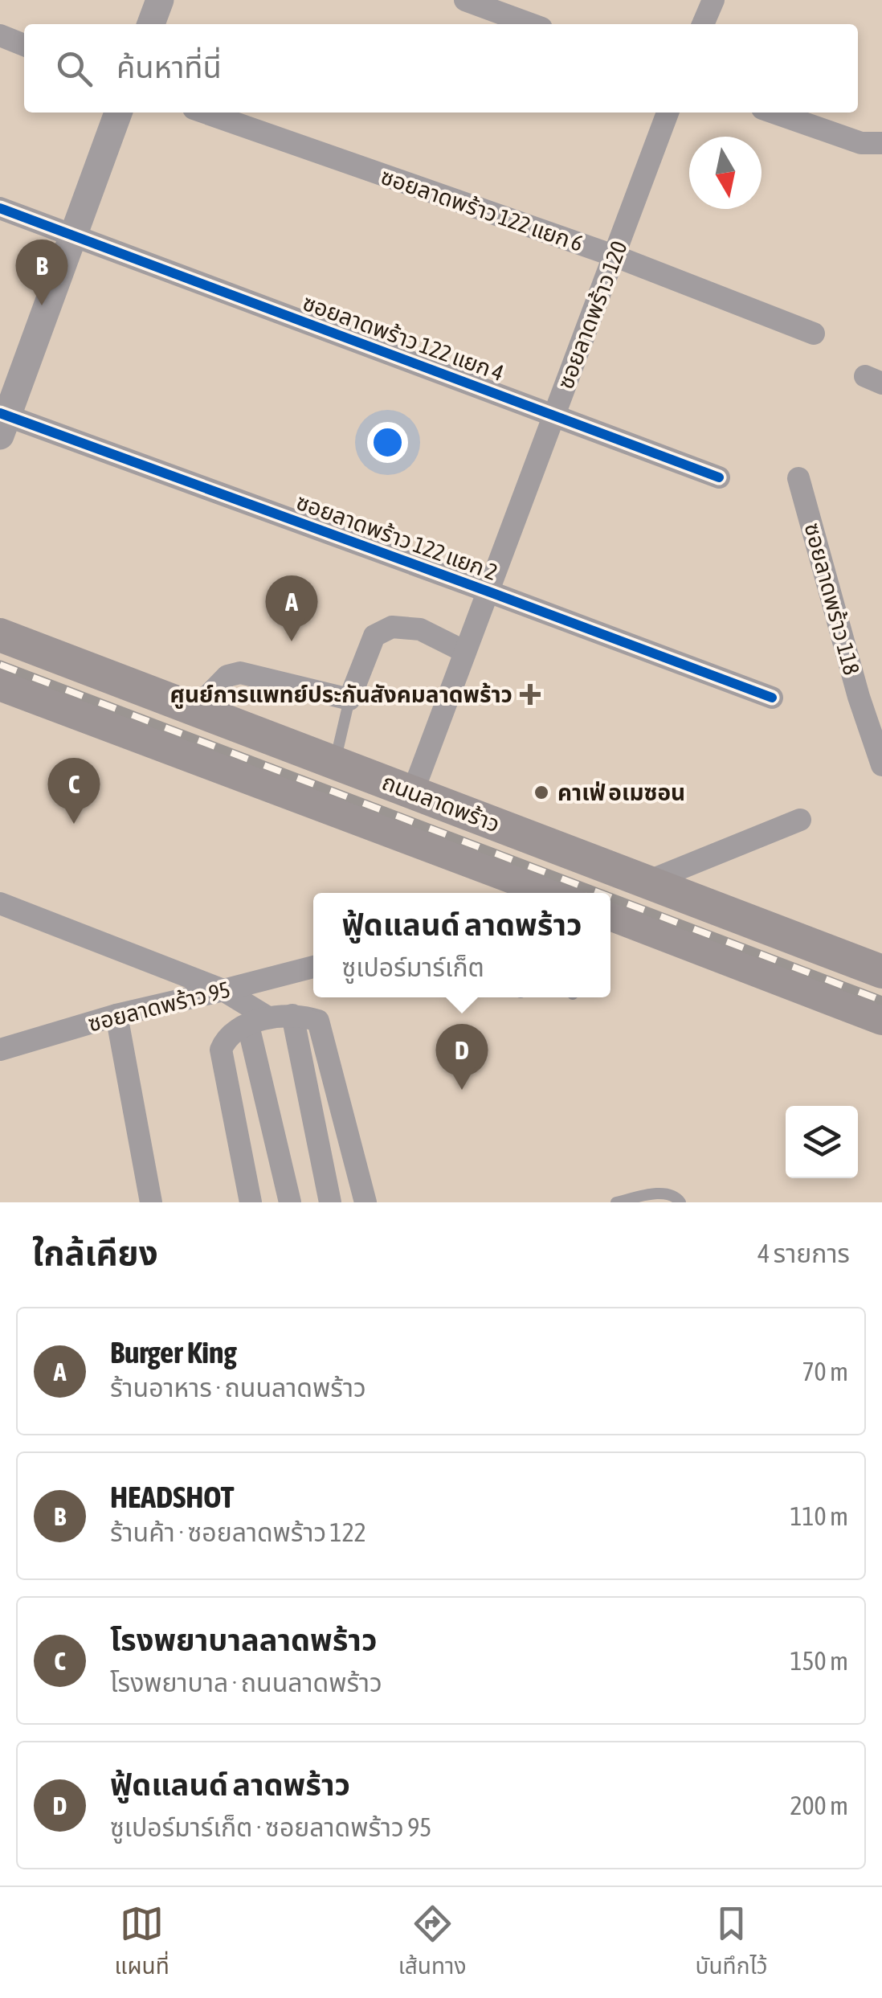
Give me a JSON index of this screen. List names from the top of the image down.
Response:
{
  "streets": {
    "main road": ["ถนนลาดพร้าว"],
    "street": [
      "ซอยลาดพร้าว 122 แยก 6",
      "ซอยลาดพร้าว 120",
      "ซอยลาดพร้าว 122 แยก 4",
      "ซอยลาดพร้าว 122 แยก 2",
      "ซอยลาดพร้าว 118",
      "ซอยลาดพร้าว 95"
    ]
  },
  "crossings": [
    ["ซอยลาดพร้าว 122 แยก 6", "ซอยลาดพร้าว 120"],
    ["ซอยลาดพร้าว 120", "ซอยลาดพร้าว 122 แยก 4"],
    ["ซอยลาดพร้าว 120", "ซอยลาดพร้าว 122 แยก 2"],
    ["ซอยลาดพร้าว 120", "ถนนลาดพร้าว"]
  ],
  "places": {
    "health": ["ศูนย์การแพทย์ประกันสังคมลาดพร้าว"],
    "other": ["คาเฟ่ อเมซอน"]
  },
  "north": "bottom",
  "page": {
    "search": "ค้นหาที่นี่",
    "pins": [
      "B",
      "A",
      "C",
      "D"
    ],
    "popup": ["ฟู้ดแลนด์ ลาดพร้าว", "ซูเปอร์มาร์เก็ต"],
    "heading": ["ใกล้เคียง", "4 รายการ"],
    "list": [
      {
        "mark": "A",
        "name": "Burger King",
        "note": "ร้านอาหาร · ถนนลาดพร้าว",
        "value": "70 m"
      },
      {
        "mark": "B",
        "name": "HEADSHOT",
        "note": "ร้านค้า · ซอยลาดพร้าว 122",
        "value": "110 m"
      },
      {
        "mark": "C",
        "name": "โรงพยาบาลลาดพร้าว",
        "note": "โรงพยาบาล · ถนนลาดพร้าว",
        "value": "150 m"
      },
      {
        "mark": "D",
        "name": "ฟู้ดแลนด์ ลาดพร้าว",
        "note": "ซูเปอร์มาร์เก็ต · ซอยลาดพร้าว 95",
        "value": "200 m"
      }
    ],
    "nav": ["แผนที่", "เส้นทาง", "บันทึกไว้"]
  }
}
